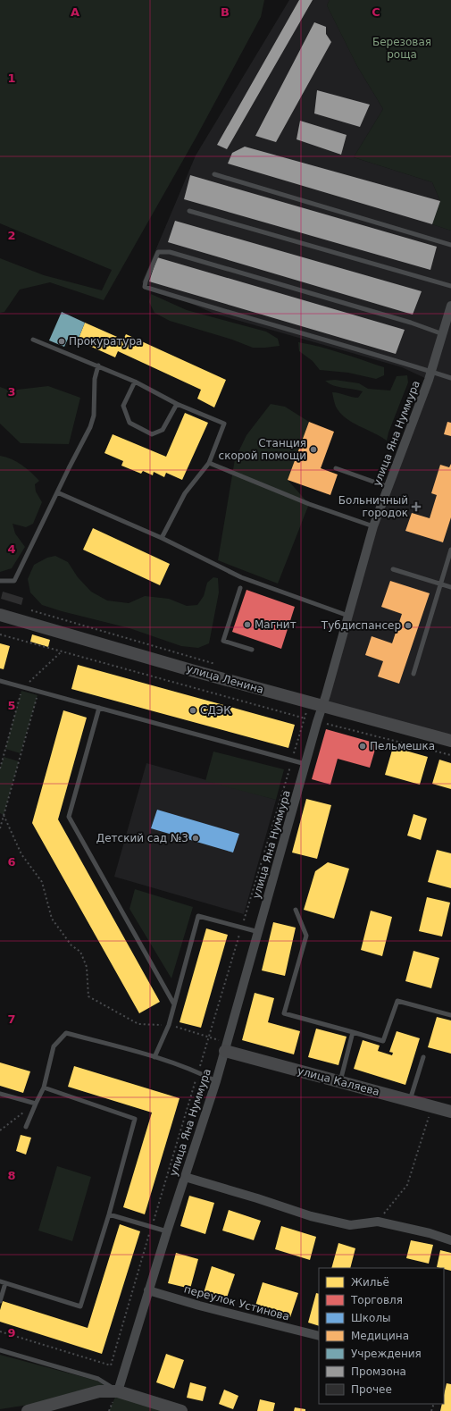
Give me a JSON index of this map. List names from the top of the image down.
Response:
{
  "streets": {
    "main road": ["улица Ленина", "улица Каляева"],
    "street": ["улица Яна Нуммура", "переулок Устинова"]
  },
  "crossings": [
    ["улица Яна Нуммура", "улица Ленина"],
    ["улица Яна Нуммура", "улица Каляева"],
    ["улица Яна Нуммура", "переулок Устинова"]
  ],
  "parks": ["Березовая роща"],
  "places": {
    "other": [
      "Прокуратура",
      "Станция скорой помощи",
      "Магнит",
      "Тубдиспансер",
      "СДЭК",
      "Пельмешка",
      "Детский сад №3"
    ],
    "health": ["Больничный городок"]
  },
  "legend": [
    "Жильё",
    "Торговля",
    "Школы",
    "Медицина",
    "Учреждения",
    "Промзона",
    "Прочее"
  ],
  "grid": {
    "columns": ["A", "B", "C"],
    "rows": [
      "1",
      "2",
      "3",
      "4",
      "5",
      "6",
      "7",
      "8",
      "9"
    ]
  }
}
